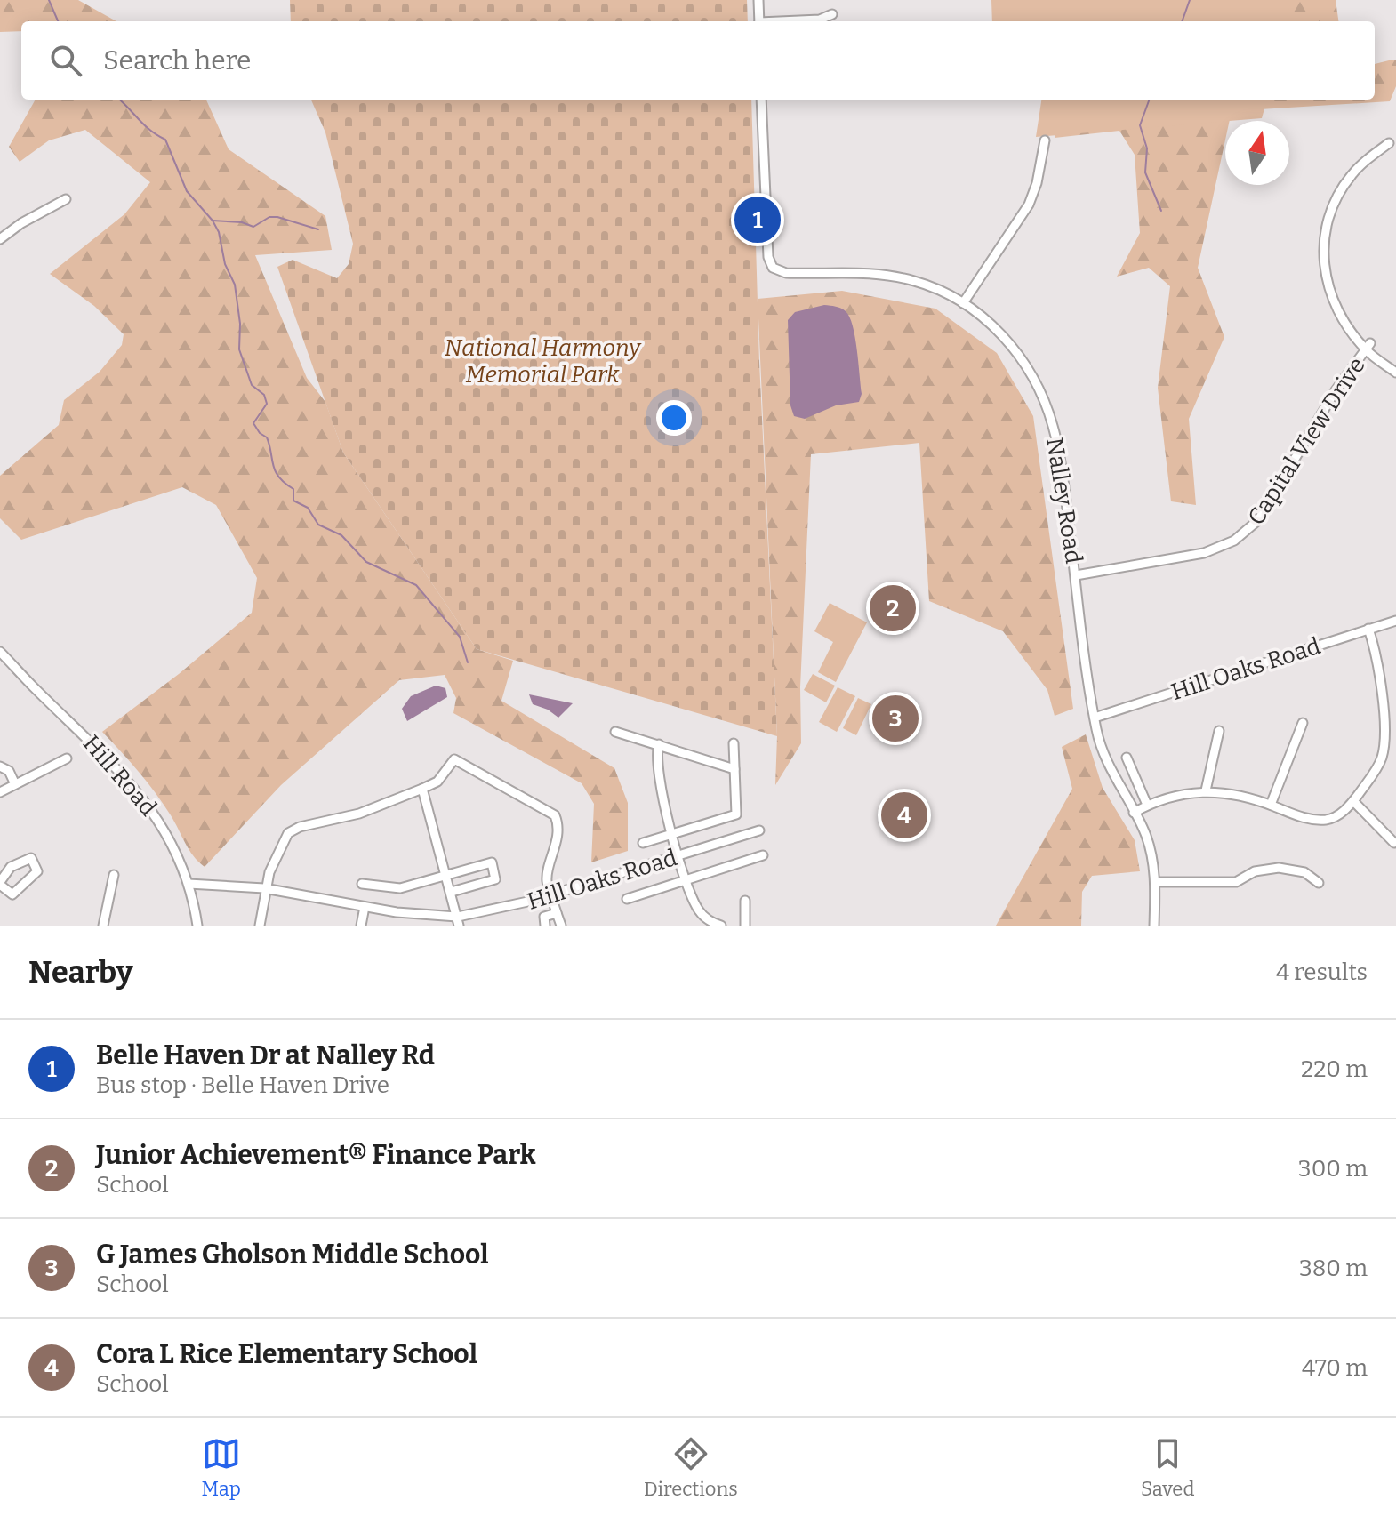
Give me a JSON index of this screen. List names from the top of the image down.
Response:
{
  "streets": {
    "street": [
      "Capital View Drive",
      "Nalley Road",
      "Hill Oaks Road",
      "Hill Road"
    ]
  },
  "crossings": [
    ["Capital View Drive", "Nalley Road"],
    ["Nalley Road", "Hill Oaks Road"],
    ["Hill Oaks Road", "Hill Road"]
  ],
  "parks": ["National Harmony Memorial Park"],
  "north": "top",
  "page": {
    "search": "Search here",
    "pins": [
      "1",
      "2",
      "3",
      "4"
    ],
    "heading": ["Nearby", "4 results"],
    "list": [
      {
        "mark": "1",
        "name": "Belle Haven Dr at Nalley Rd",
        "note": "Bus stop · Belle Haven Drive",
        "value": "220 m"
      },
      {
        "mark": "2",
        "name": "Junior Achievement® Finance Park",
        "note": "School",
        "value": "300 m"
      },
      {
        "mark": "3",
        "name": "G James Gholson Middle School",
        "note": "School",
        "value": "380 m"
      },
      {
        "mark": "4",
        "name": "Cora L Rice Elementary School",
        "note": "School",
        "value": "470 m"
      }
    ],
    "nav": ["Map", "Directions", "Saved"]
  }
}
